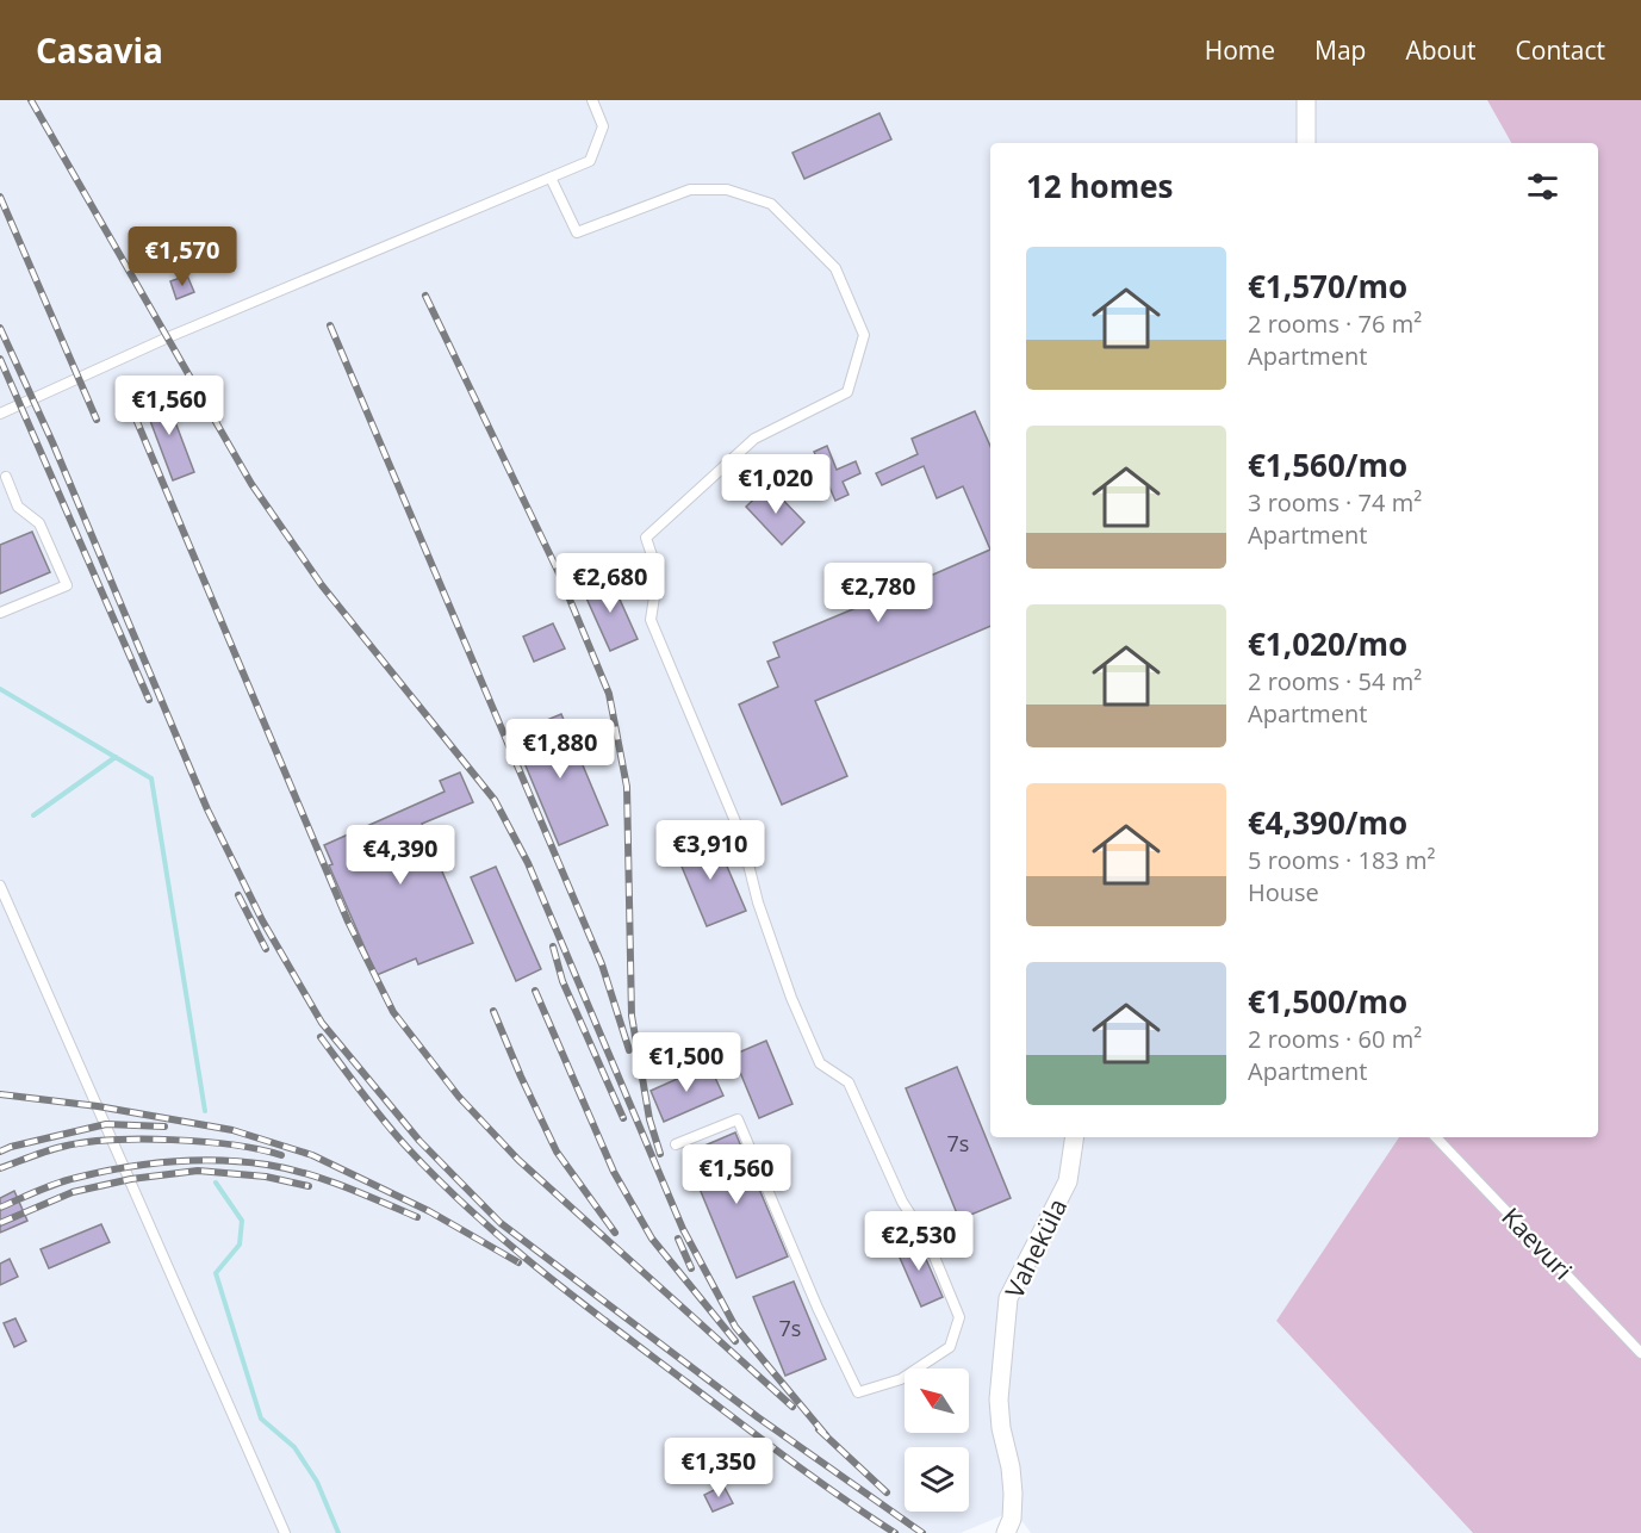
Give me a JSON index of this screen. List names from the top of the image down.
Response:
{
  "streets": {
    "street": ["Vaheküla"],
    "lane": ["Kaevuri"]
  },
  "house_numbers": ["7s", "7s"],
  "north": "top left",
  "page": {
    "header": "Casavia",
    "nav": [
      "Home",
      "Map",
      "About",
      "Contact"
    ],
    "heading": "12 homes",
    "price": [
      "€1,570",
      "€1,560",
      "€1,020",
      "€2,680",
      "€2,780",
      "€1,880",
      "€3,910",
      "€4,390",
      "€1,500",
      "€1,560",
      "€2,530",
      "€1,350"
    ],
    "list": [
      {
        "name": "€1,570/mo",
        "note": "2 rooms · 76 m² · Apartment"
      },
      {
        "name": "€1,560/mo",
        "note": "3 rooms · 74 m² · Apartment"
      },
      {
        "name": "€1,020/mo",
        "note": "2 rooms · 54 m² · Apartment"
      },
      {
        "name": "€4,390/mo",
        "note": "5 rooms · 183 m² · House"
      },
      {
        "name": "€1,500/mo",
        "note": "2 rooms · 60 m² · Apartment"
      }
    ]
  }
}
